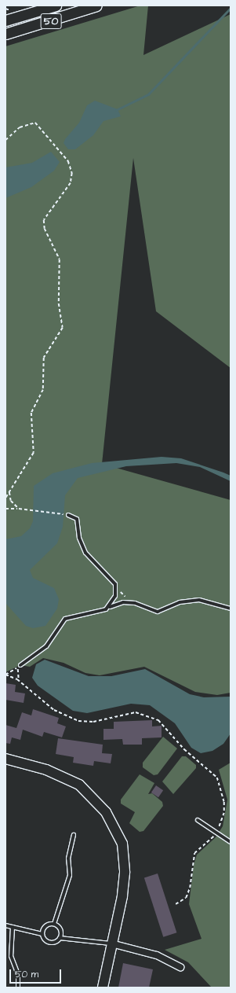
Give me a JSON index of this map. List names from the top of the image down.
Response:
{
  "streets": {
    "main road": ["50"]
  },
  "scale_bar": "50 m"
}
